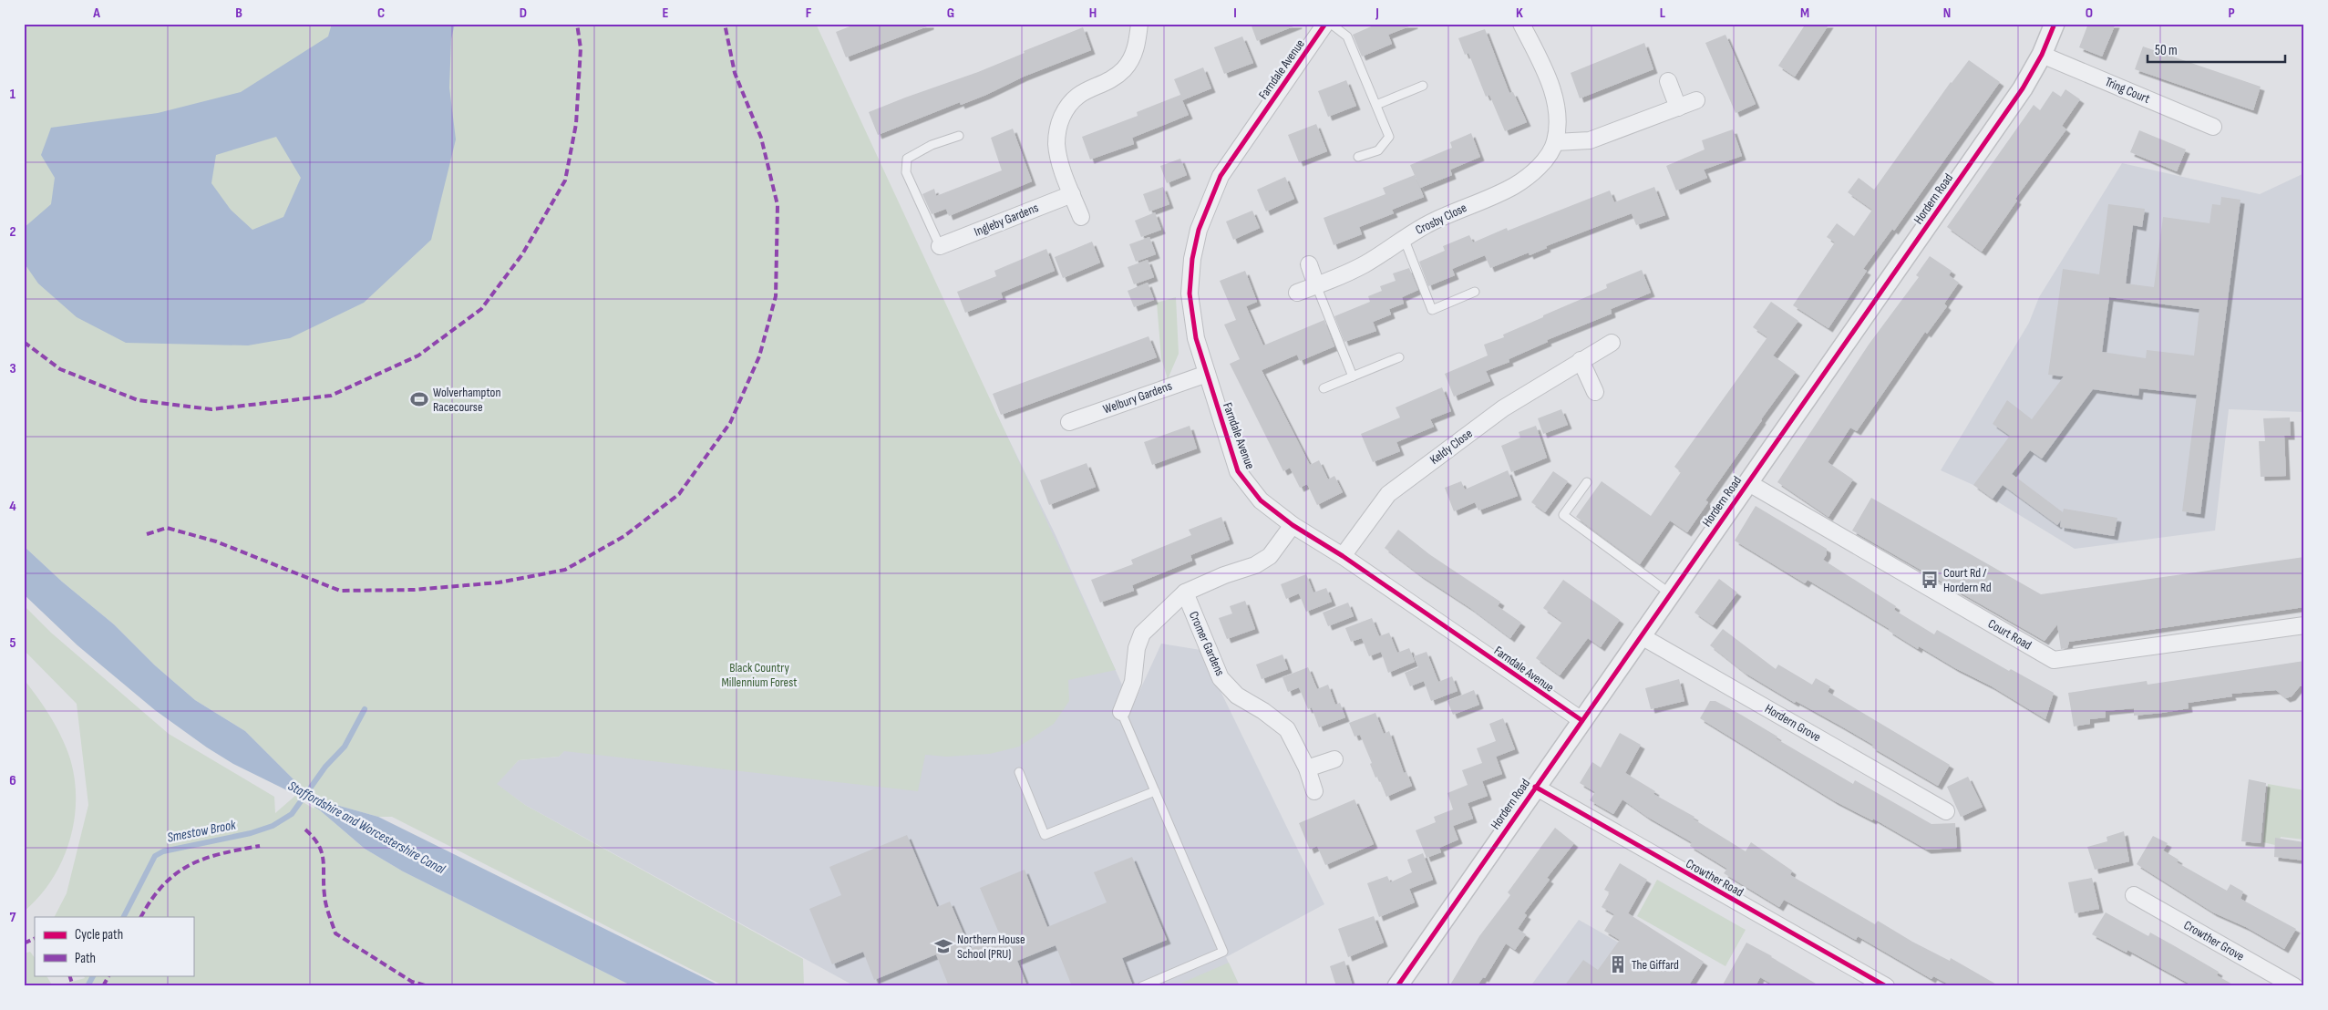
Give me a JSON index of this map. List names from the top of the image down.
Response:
{
  "streets": {
    "street": [
      "Farndale Avenue",
      "Tring Court",
      "Hordern Road",
      "Crosby Close",
      "Ingleby Gardens",
      "Welbury Gardens",
      "Keldy Close",
      "Court Road",
      "Cromer Gardens",
      "Hordern Grove",
      "Crowther Road",
      "Crowther Grove"
    ]
  },
  "crossings": [
    ["Farndale Avenue", "Hordern Road"],
    ["Farndale Avenue", "Welbury Gardens"],
    ["Farndale Avenue", "Keldy Close"],
    ["Farndale Avenue", "Cromer Gardens"],
    ["Tring Court", "Hordern Road"],
    ["Hordern Road", "Court Road"],
    ["Hordern Road", "Hordern Grove"],
    ["Hordern Road", "Crowther Road"]
  ],
  "water": ["Staffordshire and Worcestershire Canal", "Smestow Brook"],
  "parks": ["Black Country Millennium Forest"],
  "places": {
    "sports": ["Wolverhampton Racecourse"],
    "bus stop": ["Court Rd / Hordern Rd"],
    "school or university": ["Northern House School (PRU)"],
    "building": ["The Giffard"]
  },
  "legend": ["Cycle path", "Path"],
  "scale_bar": "50 m",
  "grid": {
    "columns": [
      "A",
      "B",
      "C",
      "D",
      "E",
      "F",
      "G",
      "H",
      "I",
      "J",
      "K",
      "L",
      "M",
      "N",
      "O",
      "P"
    ],
    "rows": [
      "1",
      "2",
      "3",
      "4",
      "5",
      "6",
      "7"
    ]
  }
}
